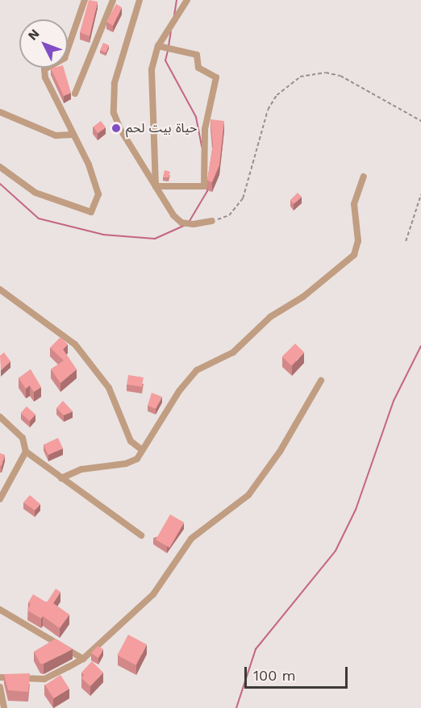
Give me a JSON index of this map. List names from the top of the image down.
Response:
{
  "places": ["حياة بيت لحم"],
  "scale_bar": "100 m",
  "north": "top left"
}
